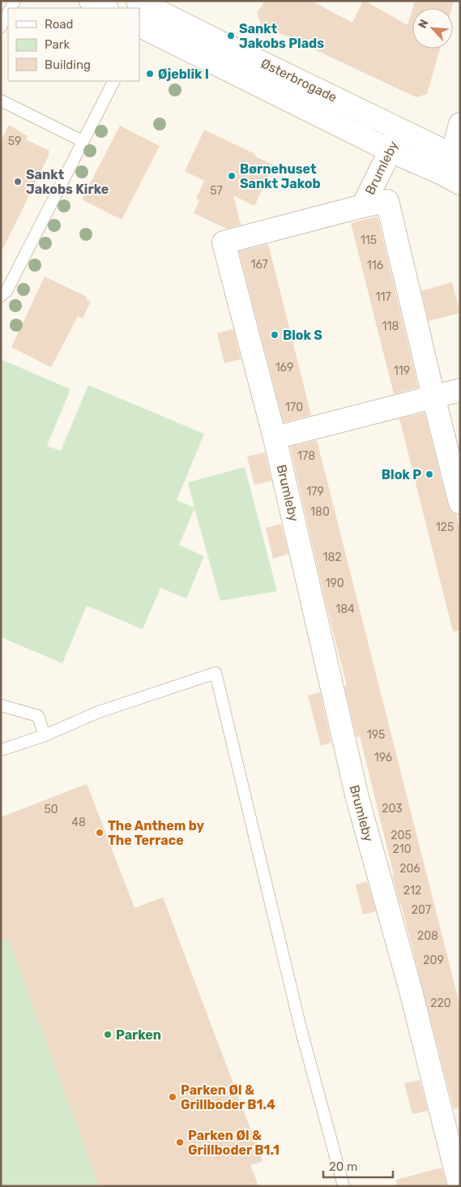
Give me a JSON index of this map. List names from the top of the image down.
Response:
{
  "streets": {
    "street": ["Østerbrogade", "Brumleby"]
  },
  "crossings": [
    ["Østerbrogade", "Brumleby"]
  ],
  "places": [
    "Sankt Jakobs Plads",
    "Øjeblik I",
    "Børnehuset Sankt Jakob",
    "Sankt Jakobs Kirke",
    "Blok S",
    "Blok P",
    "The Anthem by The Terrace",
    "Parken",
    "Parken Øl & Grillboder B1.4",
    "Parken Øl & Grillboder B1.1"
  ],
  "house_numbers": [
    "59",
    "57",
    "115",
    "167",
    "116",
    "117",
    "118",
    "169",
    "119",
    "170",
    "178",
    "179",
    "180",
    "125",
    "182",
    "190",
    "184",
    "195",
    "196",
    "203",
    "50",
    "48",
    "205",
    "210",
    "206",
    "212",
    "207",
    "208",
    "209",
    "220"
  ],
  "legend": ["Road", "Park", "Building"],
  "scale_bar": "20 m",
  "north": "top left"
}
